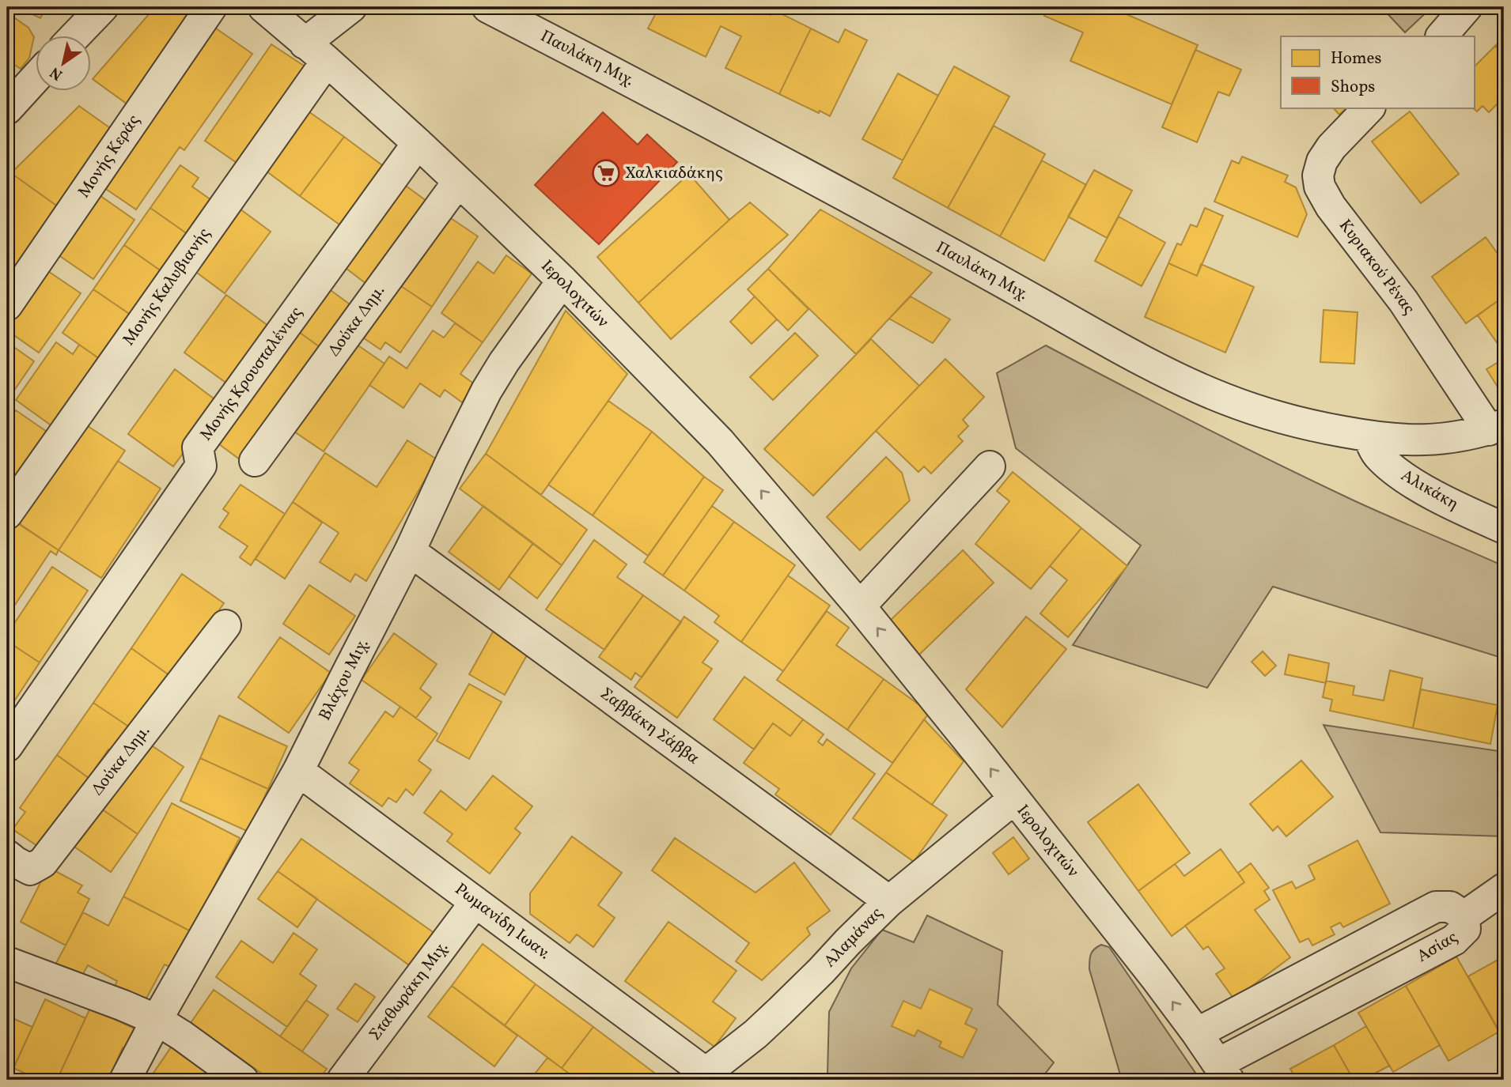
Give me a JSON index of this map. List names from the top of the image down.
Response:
{
  "streets": {
    "street": [
      "Παυλάκη Μιχ.",
      "Μονής Κεράς",
      "Κυριακού Ρένας",
      "Μονής Καλυβιανής",
      "Ιερολοχιτών",
      "Δούκα Δημ.",
      "Μονής Κρουσταλένιας",
      "Αλικάκη",
      "Βλάχου Μιχ.",
      "Σαββάκη Σάββα",
      "Ρωμανίδη Ιωαν.",
      "Αλαμάνας",
      "Ασίας",
      "Σταθωράκη Μιχ."
    ]
  },
  "crossings": [
    ["Παυλάκη Μιχ.", "Κυριακού Ρένας"],
    ["Παυλάκη Μιχ.", "Αλικάκη"],
    ["Μονής Καλυβιανής", "Ιερολοχιτών"],
    ["Ιερολοχιτών", "Δούκα Δημ."],
    ["Ιερολοχιτών", "Μονής Κρουσταλένιας"],
    ["Ιερολοχιτών", "Βλάχου Μιχ."],
    ["Ιερολοχιτών", "Αλαμάνας"],
    ["Ιερολοχιτών", "Ασίας"],
    ["Βλάχου Μιχ.", "Σαββάκη Σάββα"],
    ["Βλάχου Μιχ.", "Ρωμανίδη Ιωαν."],
    ["Σαββάκη Σάββα", "Αλαμάνας"],
    ["Ρωμανίδη Ιωαν.", "Αλαμάνας"],
    ["Ρωμανίδη Ιωαν.", "Σταθωράκη Μιχ."]
  ],
  "one_way": ["Ιερολοχιτών"],
  "places": {
    "supermarket": ["Χαλκιαδάκης"]
  },
  "legend": ["Homes", "Shops"],
  "north": "bottom left"
}
